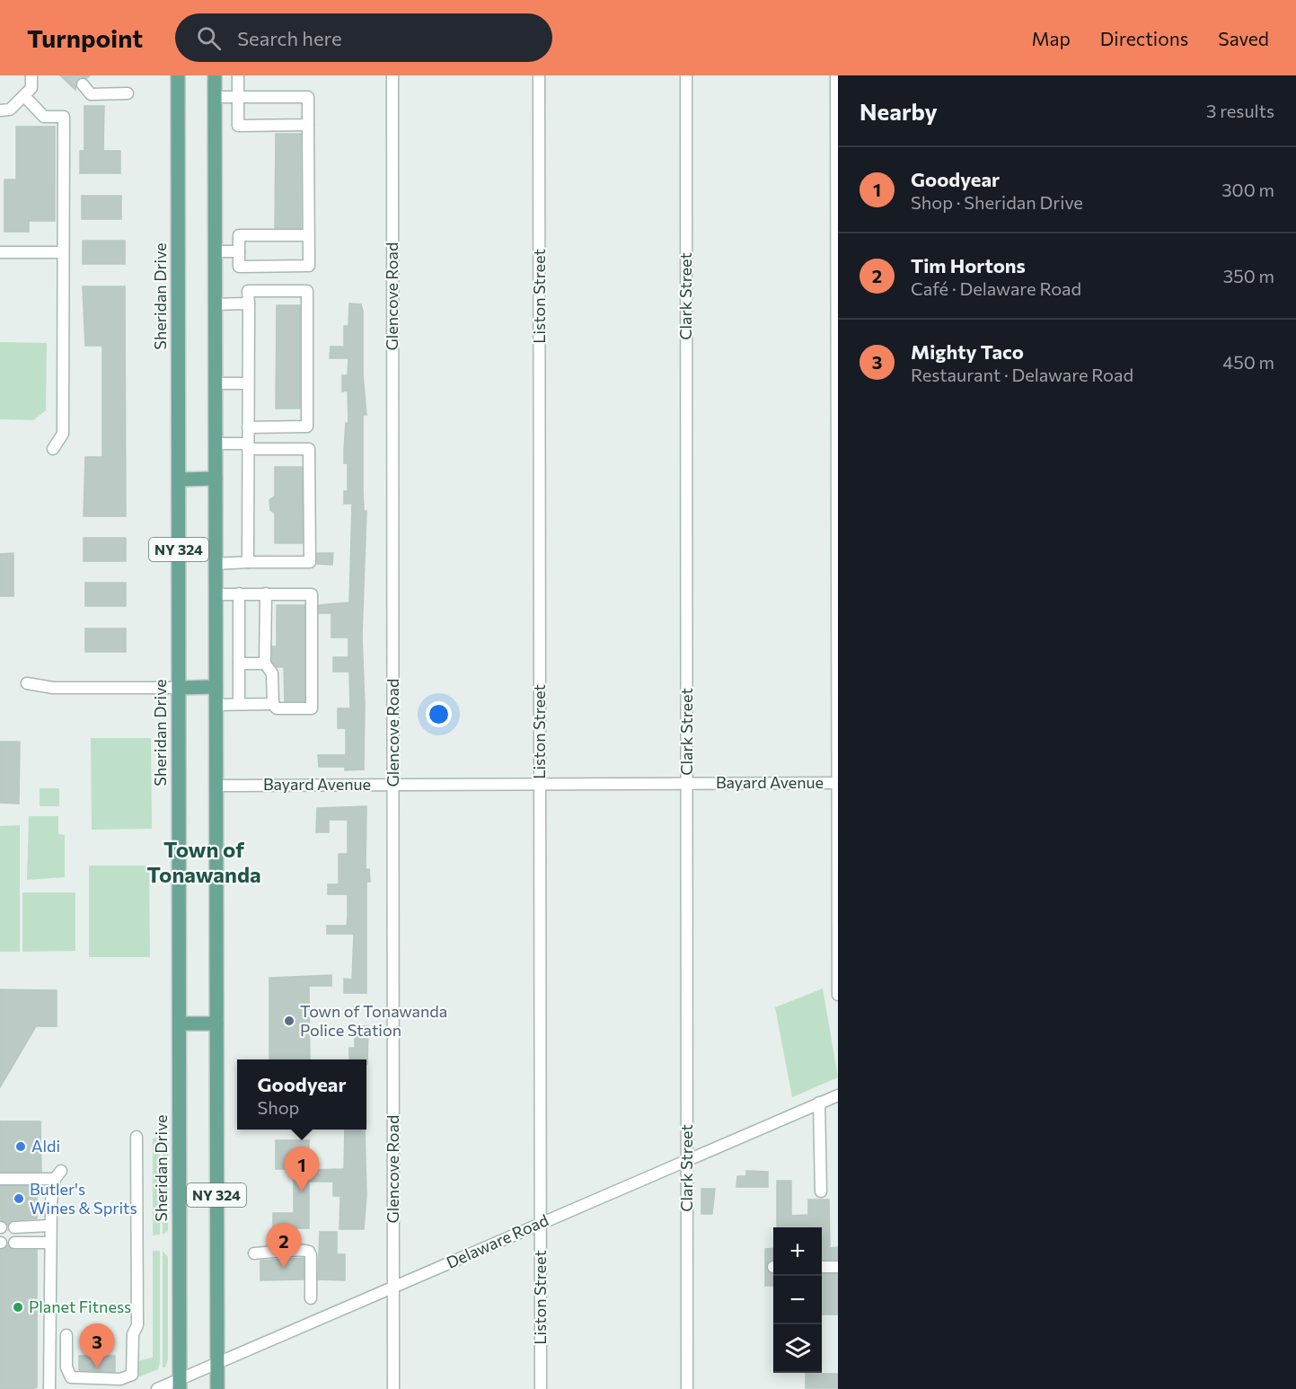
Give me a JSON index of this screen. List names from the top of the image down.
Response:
{
  "streets": {
    "main road": ["Sheridan Drive", "NY 324"],
    "street": [
      "Glencove Road",
      "Liston Street",
      "Clark Street",
      "Bayard Avenue",
      "Delaware Road"
    ]
  },
  "crossings": [
    ["Sheridan Drive", "Delaware Road"],
    ["Glencove Road", "Bayard Avenue"],
    ["Glencove Road", "Delaware Road"],
    ["Liston Street", "Bayard Avenue"],
    ["Liston Street", "Delaware Road"],
    ["Clark Street", "Bayard Avenue"],
    ["Clark Street", "Delaware Road"],
    ["NY 324", "Bayard Avenue"],
    ["NY 324", "Delaware Road"]
  ],
  "districts": ["Town of Tonawanda"],
  "places": [
    "Town of Tonawanda Police Station",
    "Aldi",
    "Butler's Wines & Sprits",
    "Planet Fitness"
  ],
  "page": {
    "header": "Turnpoint",
    "search": "Search here",
    "nav": ["Map", "Directions", "Saved"],
    "heading": ["Nearby", "3 results"],
    "list": [
      {
        "mark": "1",
        "name": "Goodyear",
        "note": "Shop · Sheridan Drive",
        "value": "300 m"
      },
      {
        "mark": "2",
        "name": "Tim Hortons",
        "note": "Café · Delaware Road",
        "value": "350 m"
      },
      {
        "mark": "3",
        "name": "Mighty Taco",
        "note": "Restaurant · Delaware Road",
        "value": "450 m"
      }
    ],
    "popup": ["Goodyear", "Shop"],
    "pins": ["1", "2", "3"],
    "map_buttons": ["+", "−"]
  }
}
